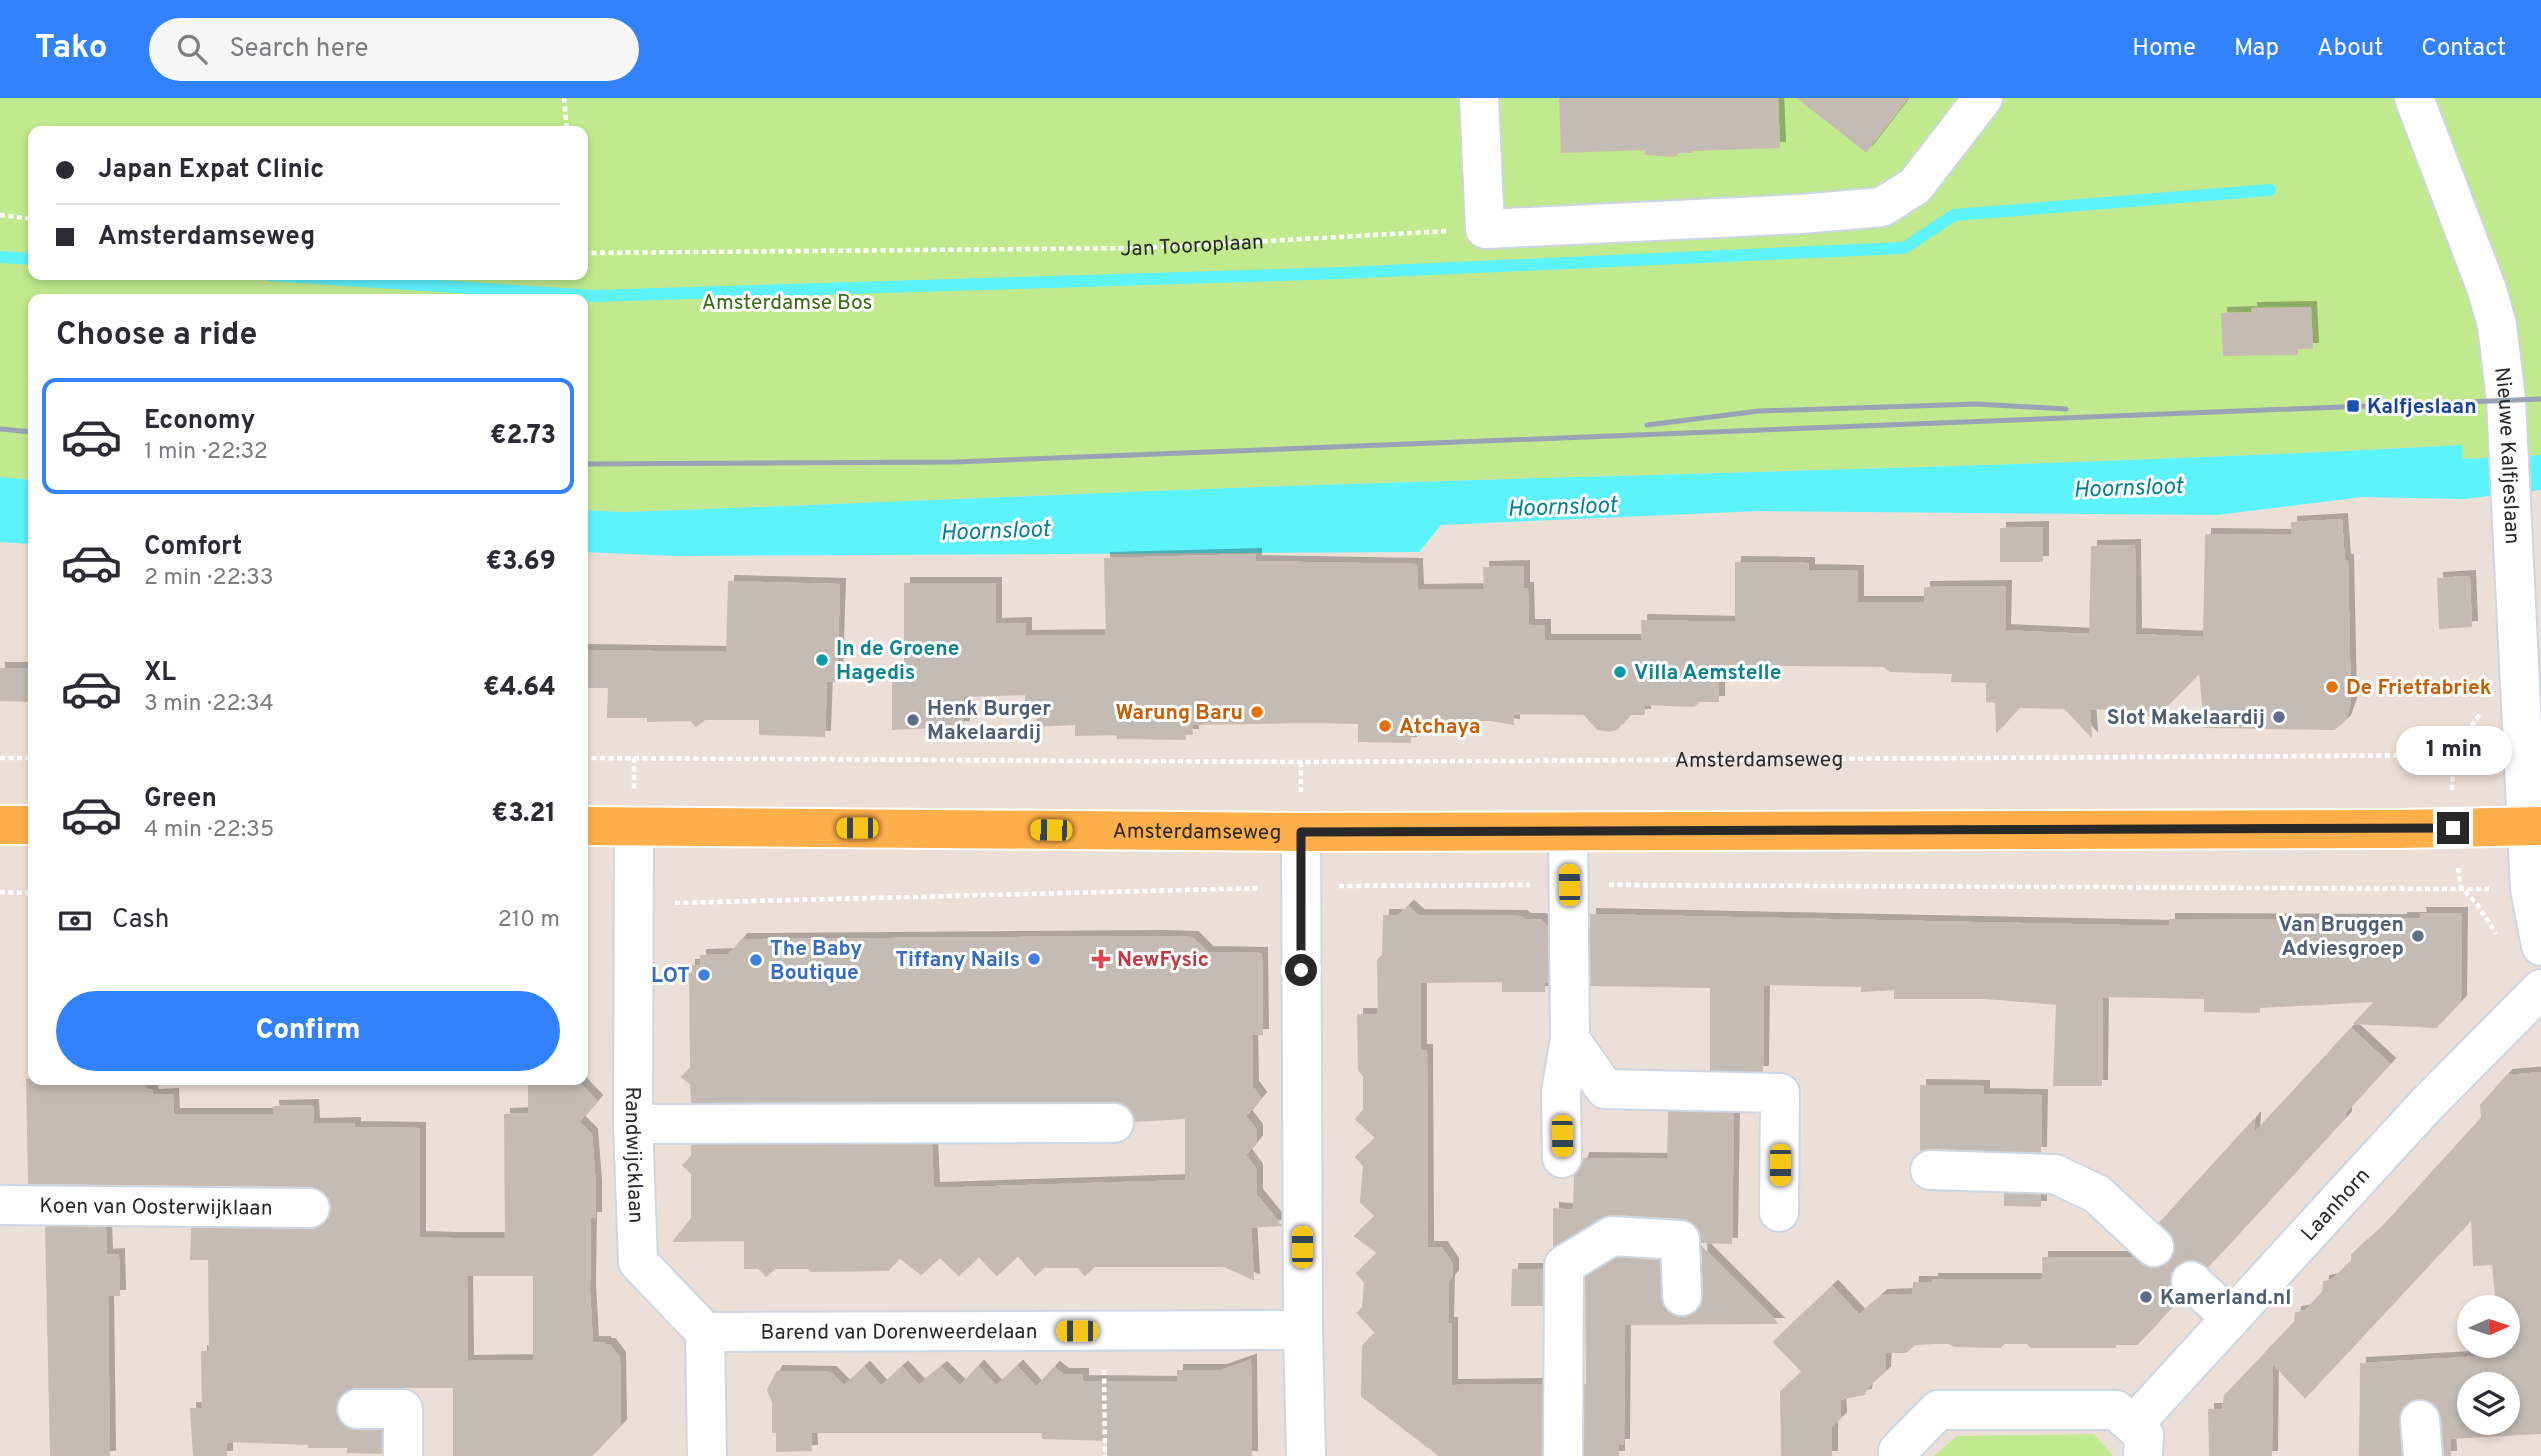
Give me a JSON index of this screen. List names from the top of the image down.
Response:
{
  "streets": {
    "main road": ["Amsterdamseweg"],
    "street": [
      "Nieuwe Kalfjeslaan",
      "Randwijcklaan",
      "Laanhorn",
      "Koen van Oosterwijklaan",
      "Barend van Dorenweerdelaan"
    ],
    "path": ["Jan Tooroplaan"]
  },
  "crossings": [
    ["Nieuwe Kalfjeslaan", "Amsterdamseweg"],
    ["Amsterdamseweg", "Randwijcklaan"],
    ["Randwijcklaan", "Barend van Dorenweerdelaan"]
  ],
  "water": ["Hoornsloot"],
  "parks": ["Amsterdamse Bos"],
  "places": {
    "transit": ["Kalfjeslaan"],
    "other": [
      "In de Groene Hagedis",
      "Villa Aemstelle",
      "De Frietfabriek",
      "Warung Baru",
      "Slot Makelaardij",
      "Henk Burger Makelaardij",
      "Atchaya",
      "Van Bruggen Adviesgroep",
      "Tiffany Nails",
      "The Baby Boutique",
      "LOT",
      "Kamerland.nl"
    ],
    "health": ["NewFysic"]
  },
  "north": "right",
  "page": {
    "header": "Tako",
    "search": "Search here",
    "nav": [
      "Home",
      "Map",
      "About",
      "Contact"
    ],
    "banner": ["Japan Expat Clinic", "Amsterdamseweg"],
    "heading": "Choose a ride",
    "list": [
      {
        "name": "Economy",
        "note": "1 min · 22:32",
        "value": "€2.73"
      },
      {
        "name": "Comfort",
        "note": "2 min · 22:33",
        "value": "€3.69"
      },
      {
        "name": "XL",
        "note": "3 min · 22:34",
        "value": "€4.64"
      },
      {
        "name": "Green",
        "note": "4 min · 22:35",
        "value": "€3.21"
      }
    ],
    "bubble": "1 min",
    "pay": ["Cash", "210 m"],
    "buttons": "Confirm"
  }
}
